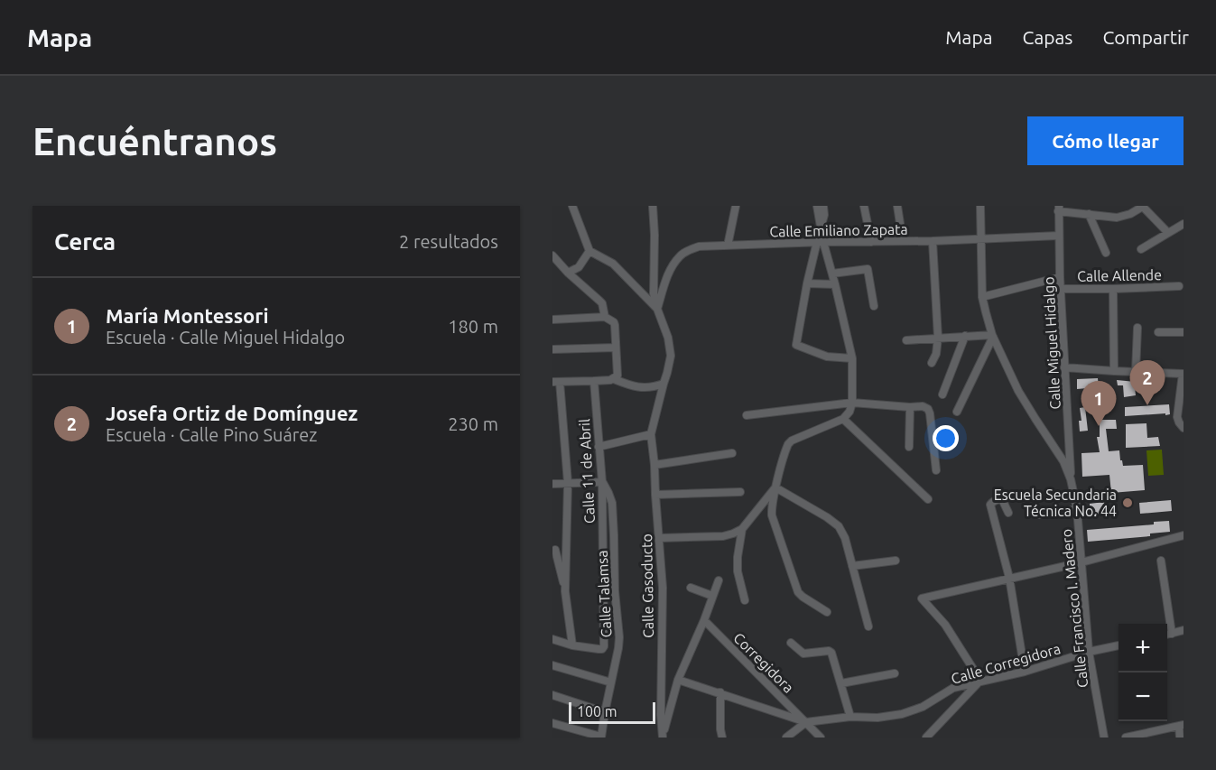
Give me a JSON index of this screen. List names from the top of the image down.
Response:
{
  "streets": {
    "street": [
      "Calle Emiliano Zapata",
      "Calle Allende",
      "Calle Miguel Hidalgo",
      "Calle 11 de Abril",
      "Calle Gasoducto",
      "Calle Talamsa",
      "Calle Francisco I. Madero",
      "Corregidora",
      "Calle Corregidora"
    ]
  },
  "crossings": [
    ["Calle Emiliano Zapata", "Calle Miguel Hidalgo"],
    ["Calle Emiliano Zapata", "Calle Francisco I. Madero"],
    ["Calle Allende", "Calle Miguel Hidalgo"],
    ["Calle Miguel Hidalgo", "Calle Francisco I. Madero"],
    ["Calle 11 de Abril", "Calle Talamsa"],
    ["Calle Francisco I. Madero", "Calle Corregidora"],
    ["Corregidora", "Calle Corregidora"]
  ],
  "places": ["Escuela Secundaria Técnica No. 44"],
  "scale_bar": "100 m",
  "page": {
    "header": "Mapa",
    "nav": ["Mapa", "Capas", "Compartir"],
    "buttons": "Cómo llegar",
    "title": "Encuéntranos",
    "heading": ["Cerca", "2 resultados"],
    "list": [
      {
        "mark": "1",
        "name": "María Montessori",
        "note": "Escuela · Calle Miguel Hidalgo",
        "value": "180 m"
      },
      {
        "mark": "2",
        "name": "Josefa Ortiz de Domínguez",
        "note": "Escuela · Calle Pino Suárez",
        "value": "230 m"
      }
    ],
    "pins": ["2", "1"],
    "map_buttons": ["+", "−"],
    "scale": "100 m"
  }
}
